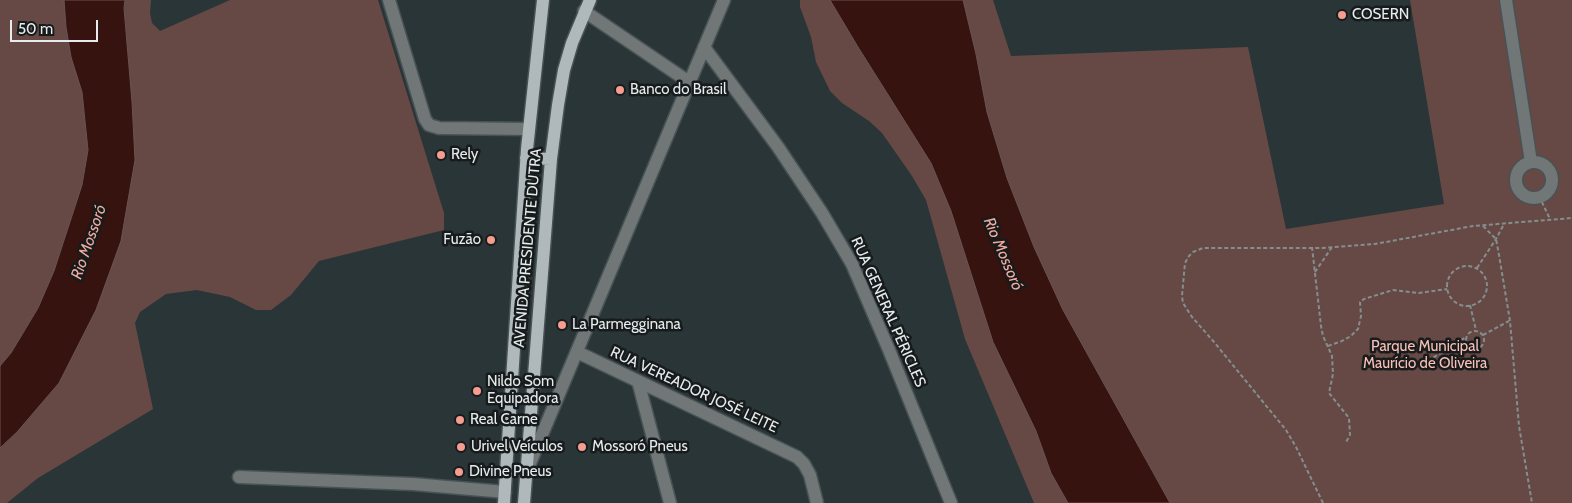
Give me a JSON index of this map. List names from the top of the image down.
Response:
{
  "streets": {
    "main road": ["AVENIDA PRESIDENTE DUTRA"],
    "street": ["RUA GENERAL PÉRICLES", "RUA VEREADOR JOSÉ LEITE"]
  },
  "water": ["Rio Mossoró"],
  "parks": ["Parque Municipal Maurício de Oliveira"],
  "places": [
    "COSERN",
    "Banco do Brasil",
    "Rely",
    "Fuzão",
    "La Parmegginana",
    "Nildo Som Equipadora",
    "Real Carne",
    "Urivel Veículos",
    "Mossoró Pneus",
    "Divine Pneus"
  ],
  "scale_bar": "50 m"
}
